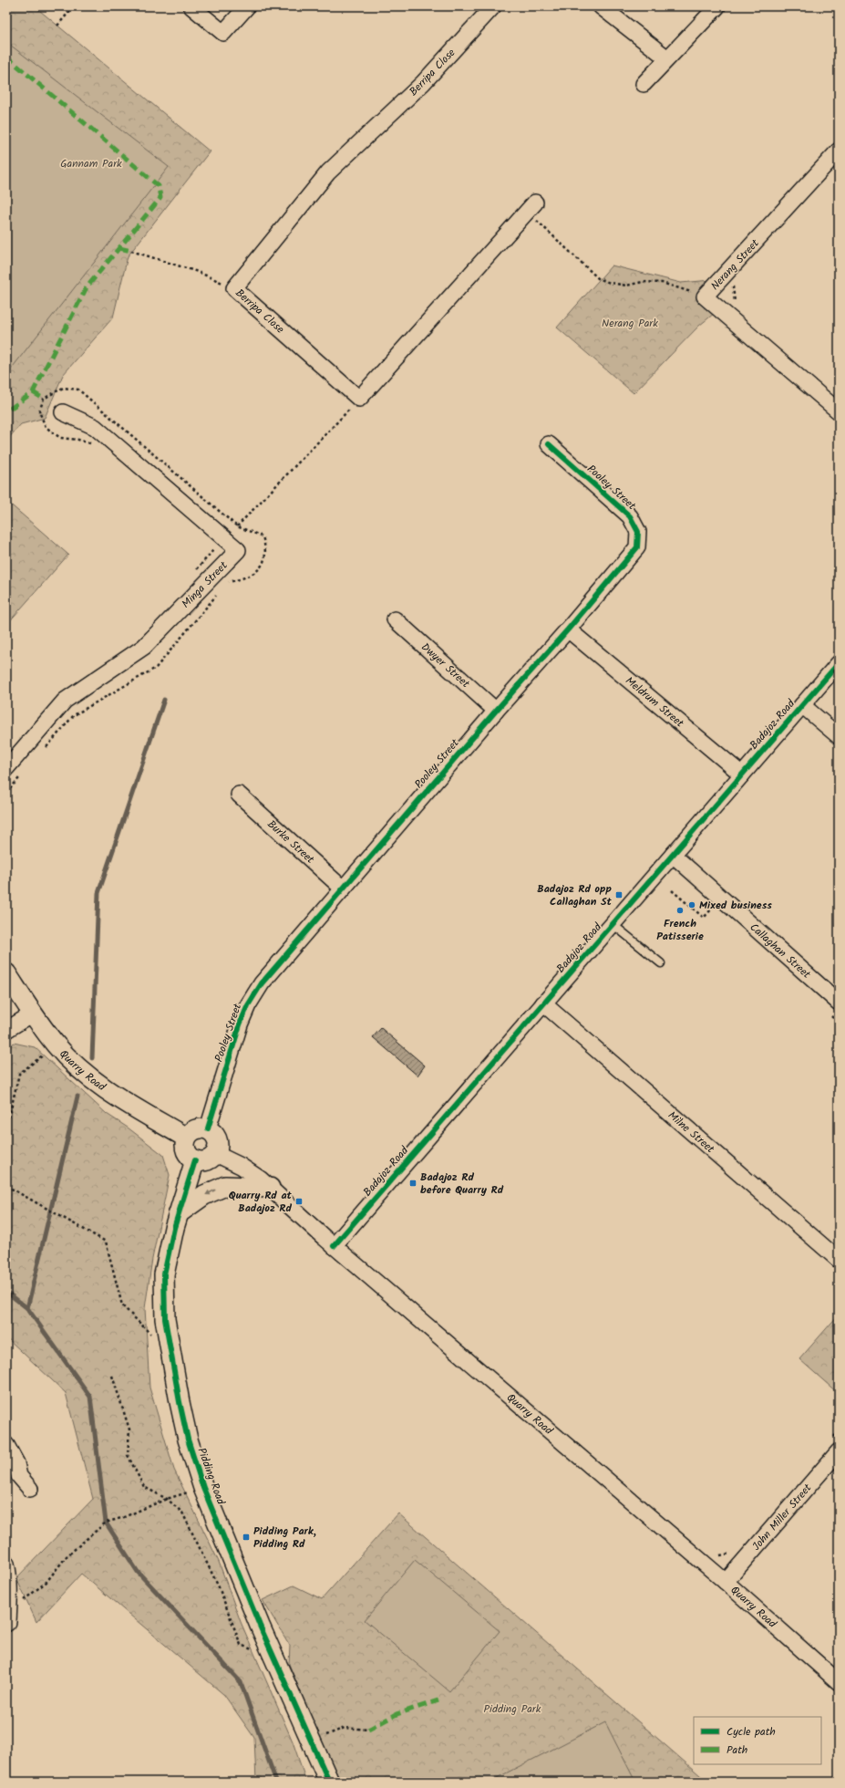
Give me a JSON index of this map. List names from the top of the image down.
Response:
{
  "streets": {
    "street": [
      "Berripa Close",
      "Nerang Street",
      "Pooley Street",
      "Minga Street",
      "Dwyer Street",
      "Meldrum Street",
      "Badajoz Road",
      "Burke Street",
      "Callaghan Street",
      "Quarry Road",
      "Milne Street",
      "Pidding Road",
      "John Miller Street"
    ]
  },
  "crossings": [
    ["Pooley Street", "Dwyer Street"],
    ["Pooley Street", "Meldrum Street"],
    ["Pooley Street", "Burke Street"],
    ["Pooley Street", "Quarry Road"],
    ["Pooley Street", "Pidding Road"],
    ["Meldrum Street", "Badajoz Road"],
    ["Badajoz Road", "Callaghan Street"],
    ["Badajoz Road", "Quarry Road"],
    ["Badajoz Road", "Milne Street"],
    ["Quarry Road", "Pidding Road"],
    ["Quarry Road", "John Miller Street"]
  ],
  "parks": ["Gannam Park", "Nerang Park", "Pidding Park"],
  "places": {
    "transit": [
      "Badajoz Rd opp Callaghan St",
      "Badajoz Rd before Quarry Rd",
      "Quarry Rd at Badajoz Rd",
      "Pidding Park, Pidding Rd"
    ],
    "other": ["Mixed business", "French Patisserie"]
  },
  "legend": ["Cycle path", "Path"]
}
